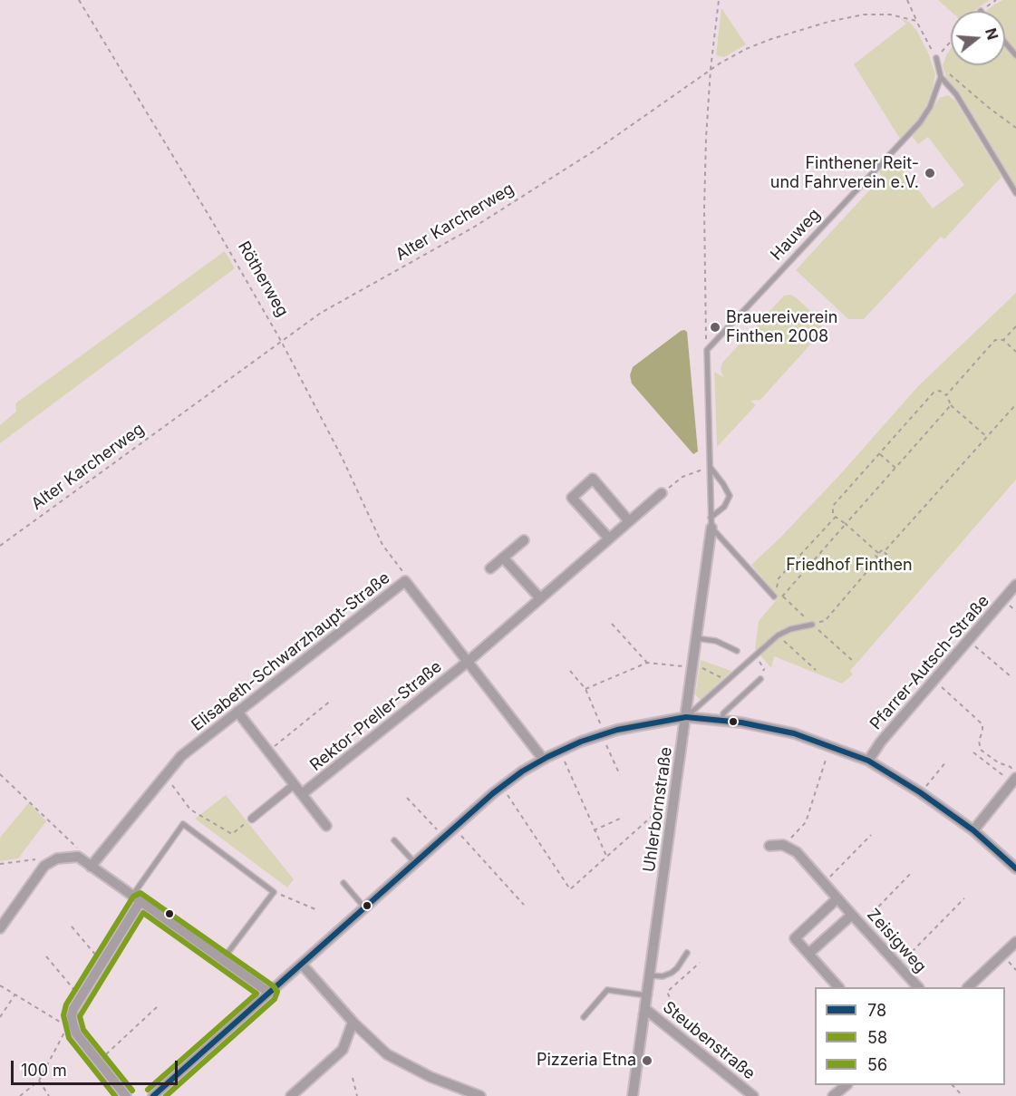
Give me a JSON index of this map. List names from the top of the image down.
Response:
{
  "streets": {
    "street": [
      "Elisabeth-Schwarzhaupt-Straße",
      "Pfarrer-Autsch-Straße",
      "Rektor-Preller-Straße",
      "Uhlerbornstraße",
      "Zeisigweg",
      "Steubenstraße"
    ],
    "lane": ["Hauweg"],
    "path": ["Alter Karcherweg", "Rötherweg"]
  },
  "crossings": [
    ["Alter Karcherweg", "Rötherweg"],
    ["Rötherweg", "Elisabeth-Schwarzhaupt-Straße"],
    ["Elisabeth-Schwarzhaupt-Straße", "Rektor-Preller-Straße"],
    ["Uhlerbornstraße", "Steubenstraße"]
  ],
  "parks": ["Friedhof Finthen"],
  "places": ["Finthener Reit- und Fahrverein e.V.", "Brauereiverein Finthen 2008", "Pizzeria Etna"],
  "lines": ["transit line 78", "transit line 56", "transit line 58"],
  "legend": ["78", "58", "56"],
  "scale_bar": "100 m",
  "north": "right"
}
